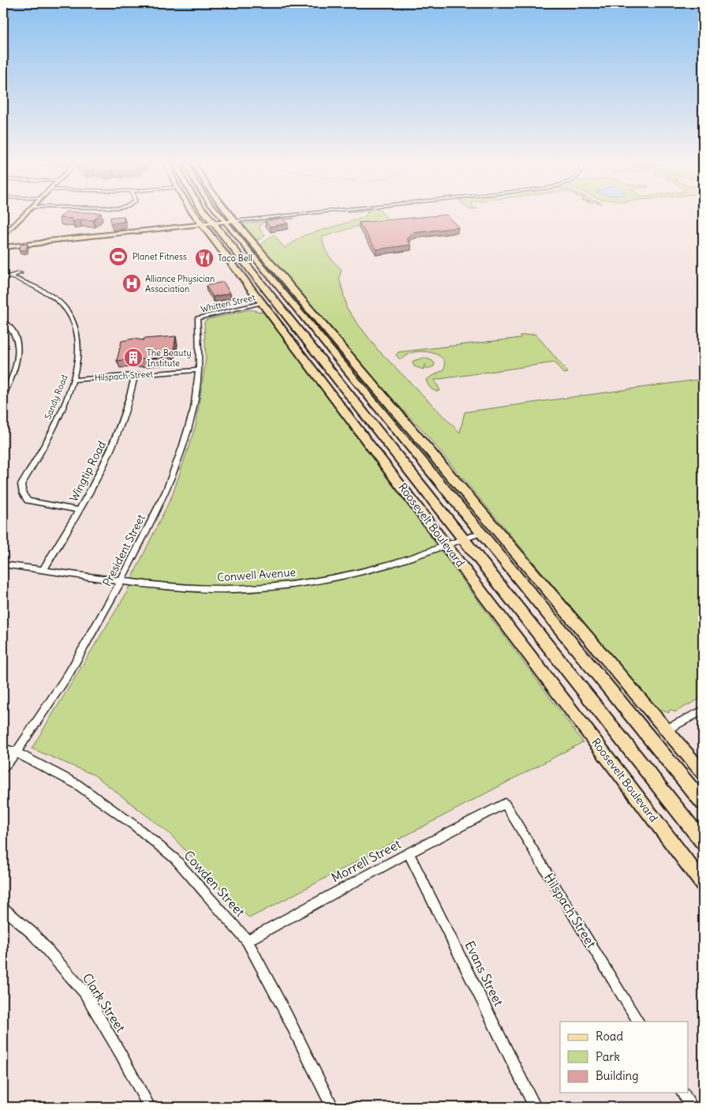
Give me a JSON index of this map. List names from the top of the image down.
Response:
{
  "streets": {
    "highway": ["Roosevelt Boulevard"],
    "street": [
      "Whitten Street",
      "Hilspach Street",
      "Sandy Road",
      "Wingtip Road",
      "President Street",
      "Conwell Avenue",
      "Morrell Street",
      "Cowden Street",
      "Evans Street",
      "Clark Street"
    ]
  },
  "crossings": [
    ["Whitten Street", "Roosevelt Boulevard"],
    ["Whitten Street", "President Street"],
    ["Hilspach Street", "Sandy Road"],
    ["Hilspach Street", "Wingtip Road"],
    ["Hilspach Street", "President Street"],
    ["Hilspach Street", "Morrell Street"],
    ["Sandy Road", "Wingtip Road"],
    ["Wingtip Road", "Conwell Avenue"],
    ["Roosevelt Boulevard", "Conwell Avenue"],
    ["President Street", "Conwell Avenue"],
    ["President Street", "Cowden Street"],
    ["Morrell Street", "Cowden Street"],
    ["Morrell Street", "Evans Street"]
  ],
  "places": {
    "sports": ["Planet Fitness"],
    "restaurant": ["Taco Bell"],
    "hospital": ["Alliance Physician Association"],
    "building": ["The Beauty Institute"]
  },
  "legend": ["Road", "Park", "Building"]
}
